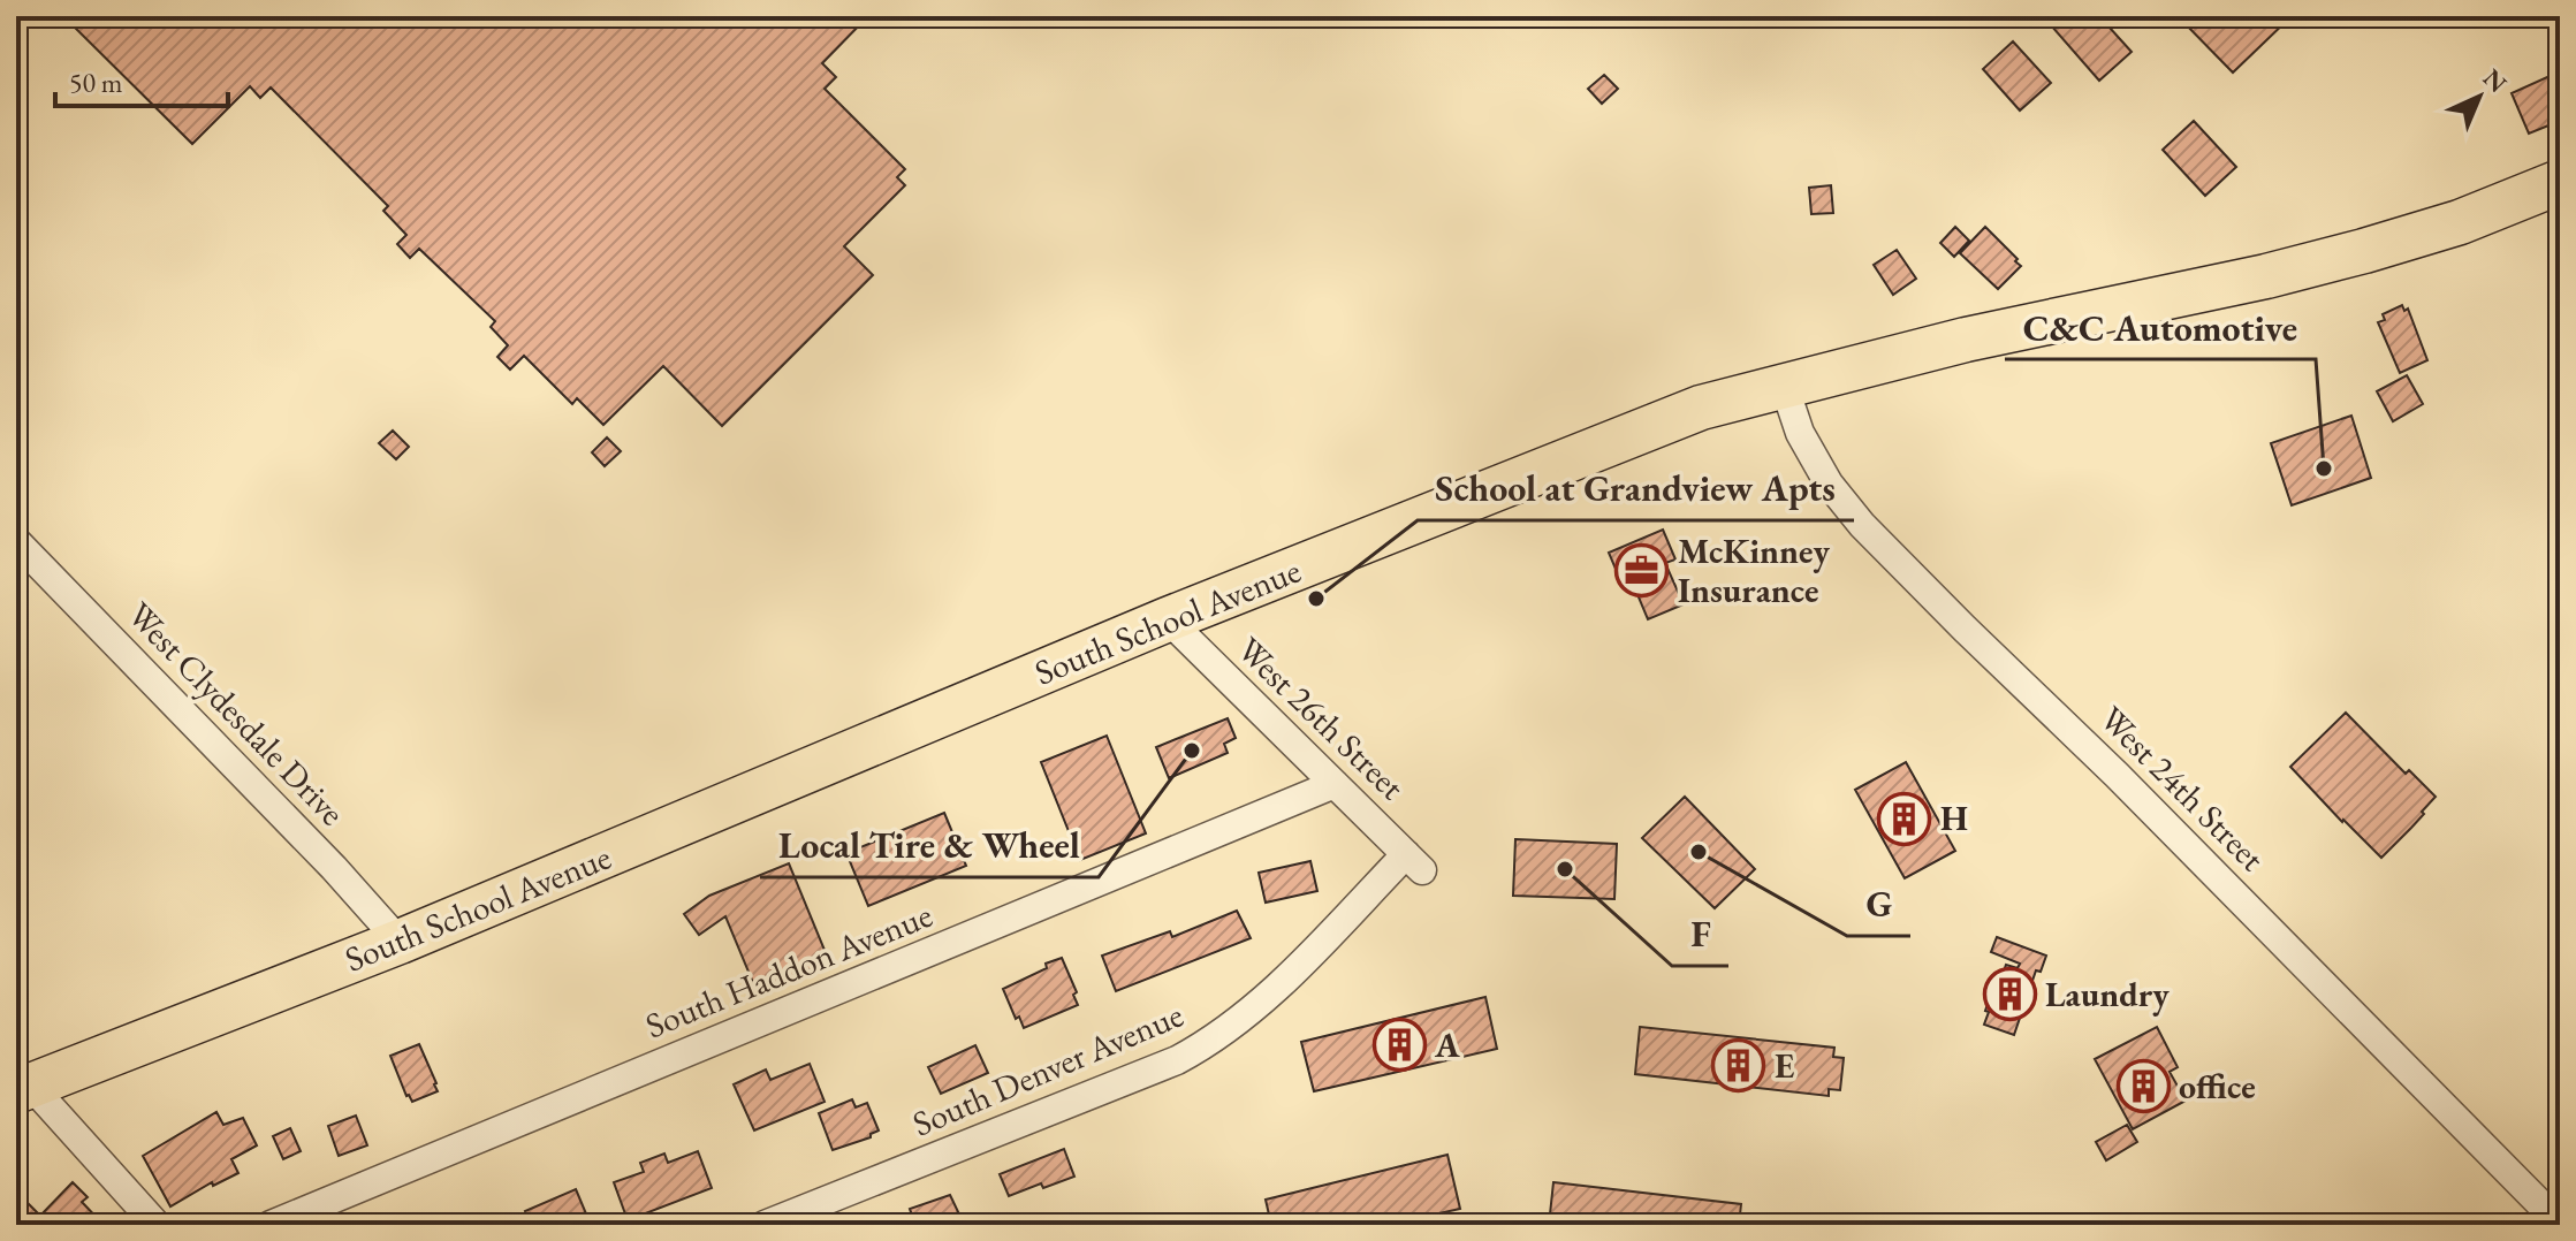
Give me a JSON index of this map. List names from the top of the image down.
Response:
{
  "streets": {
    "main road": ["South School Avenue"],
    "street": [
      "West Clydesdale Drive",
      "West 26th Street",
      "West 24th Street",
      "South Haddon Avenue",
      "South Denver Avenue"
    ]
  },
  "crossings": [
    ["South School Avenue", "West Clydesdale Drive"],
    ["South School Avenue", "West 26th Street"],
    ["South School Avenue", "West 24th Street"],
    ["West 26th Street", "South Haddon Avenue"],
    ["West 26th Street", "South Denver Avenue"]
  ],
  "places": {
    "other": [
      "C&C Automotive",
      "School at Grandview Apts",
      "Local Tire & Wheel",
      "G",
      "F"
    ],
    "office": ["McKinney Insurance"],
    "building": [
      "H",
      "Laundry",
      "A",
      "E",
      "office"
    ]
  },
  "scale_bar": "50 m",
  "north": "top right"
}
